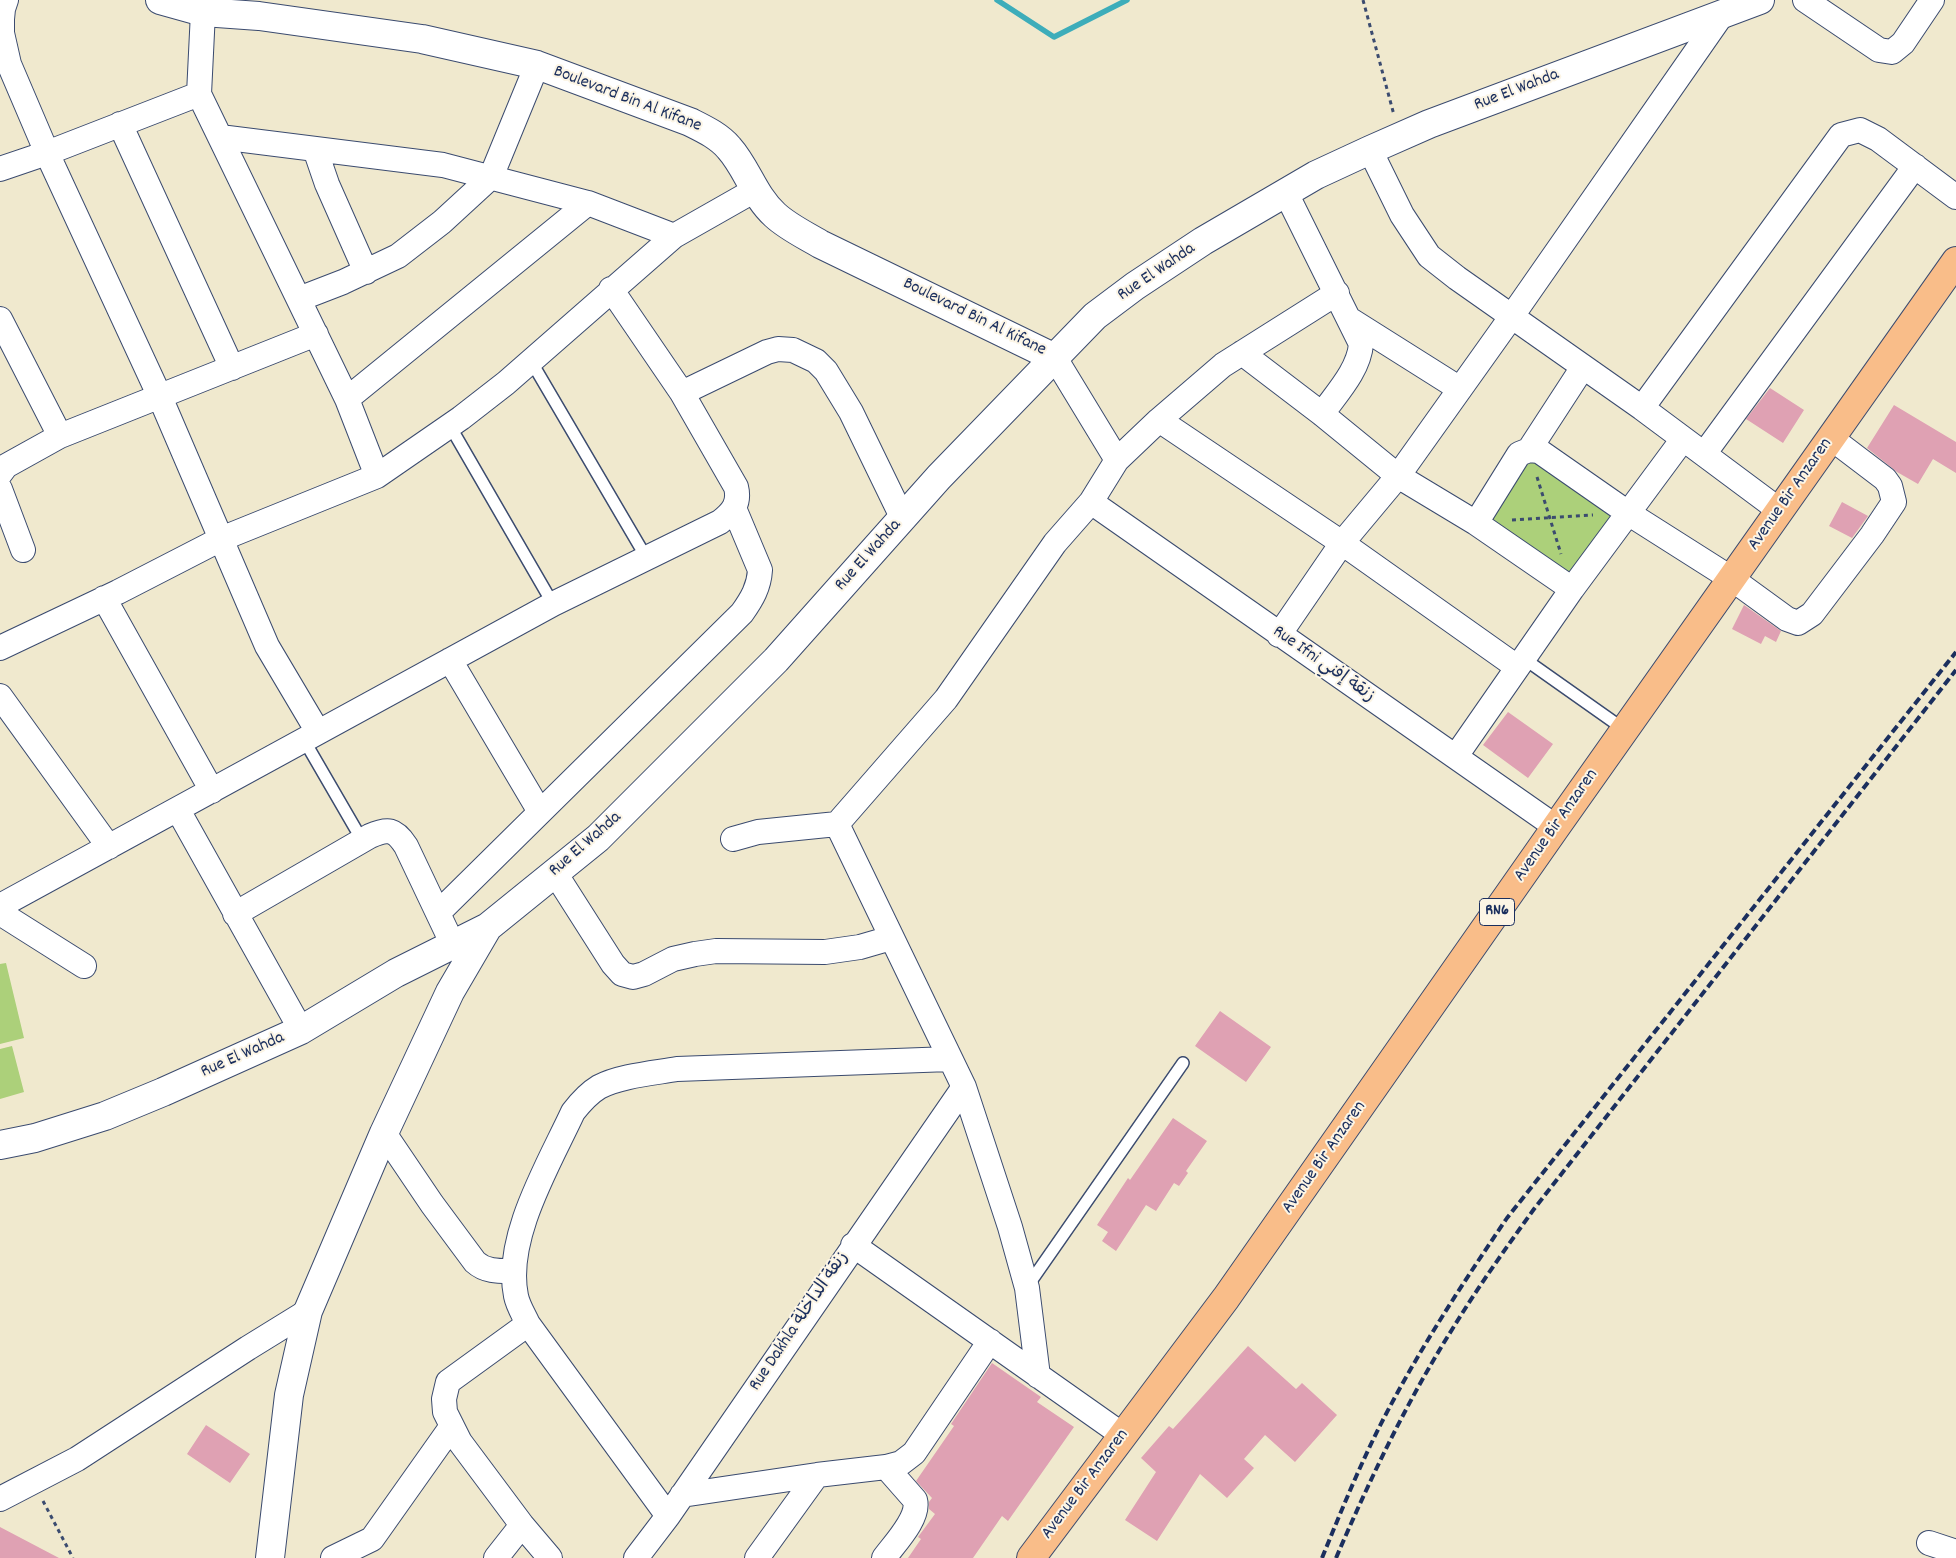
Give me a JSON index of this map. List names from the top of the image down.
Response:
{
  "streets": {
    "main road": ["Avenue Bir Anzaren", "RN6"],
    "street": [
      "Rue El Wahda",
      "Boulevard Bin Al Kifane",
      "Rue Ifni زنقة إفني",
      "Rue Dakhla زنقة الداخلة"
    ]
  },
  "crossings": [
    ["Rue El Wahda", "Boulevard Bin Al Kifane"],
    ["Avenue Bir Anzaren", "Rue Ifni زنقة إفني"]
  ]
}
